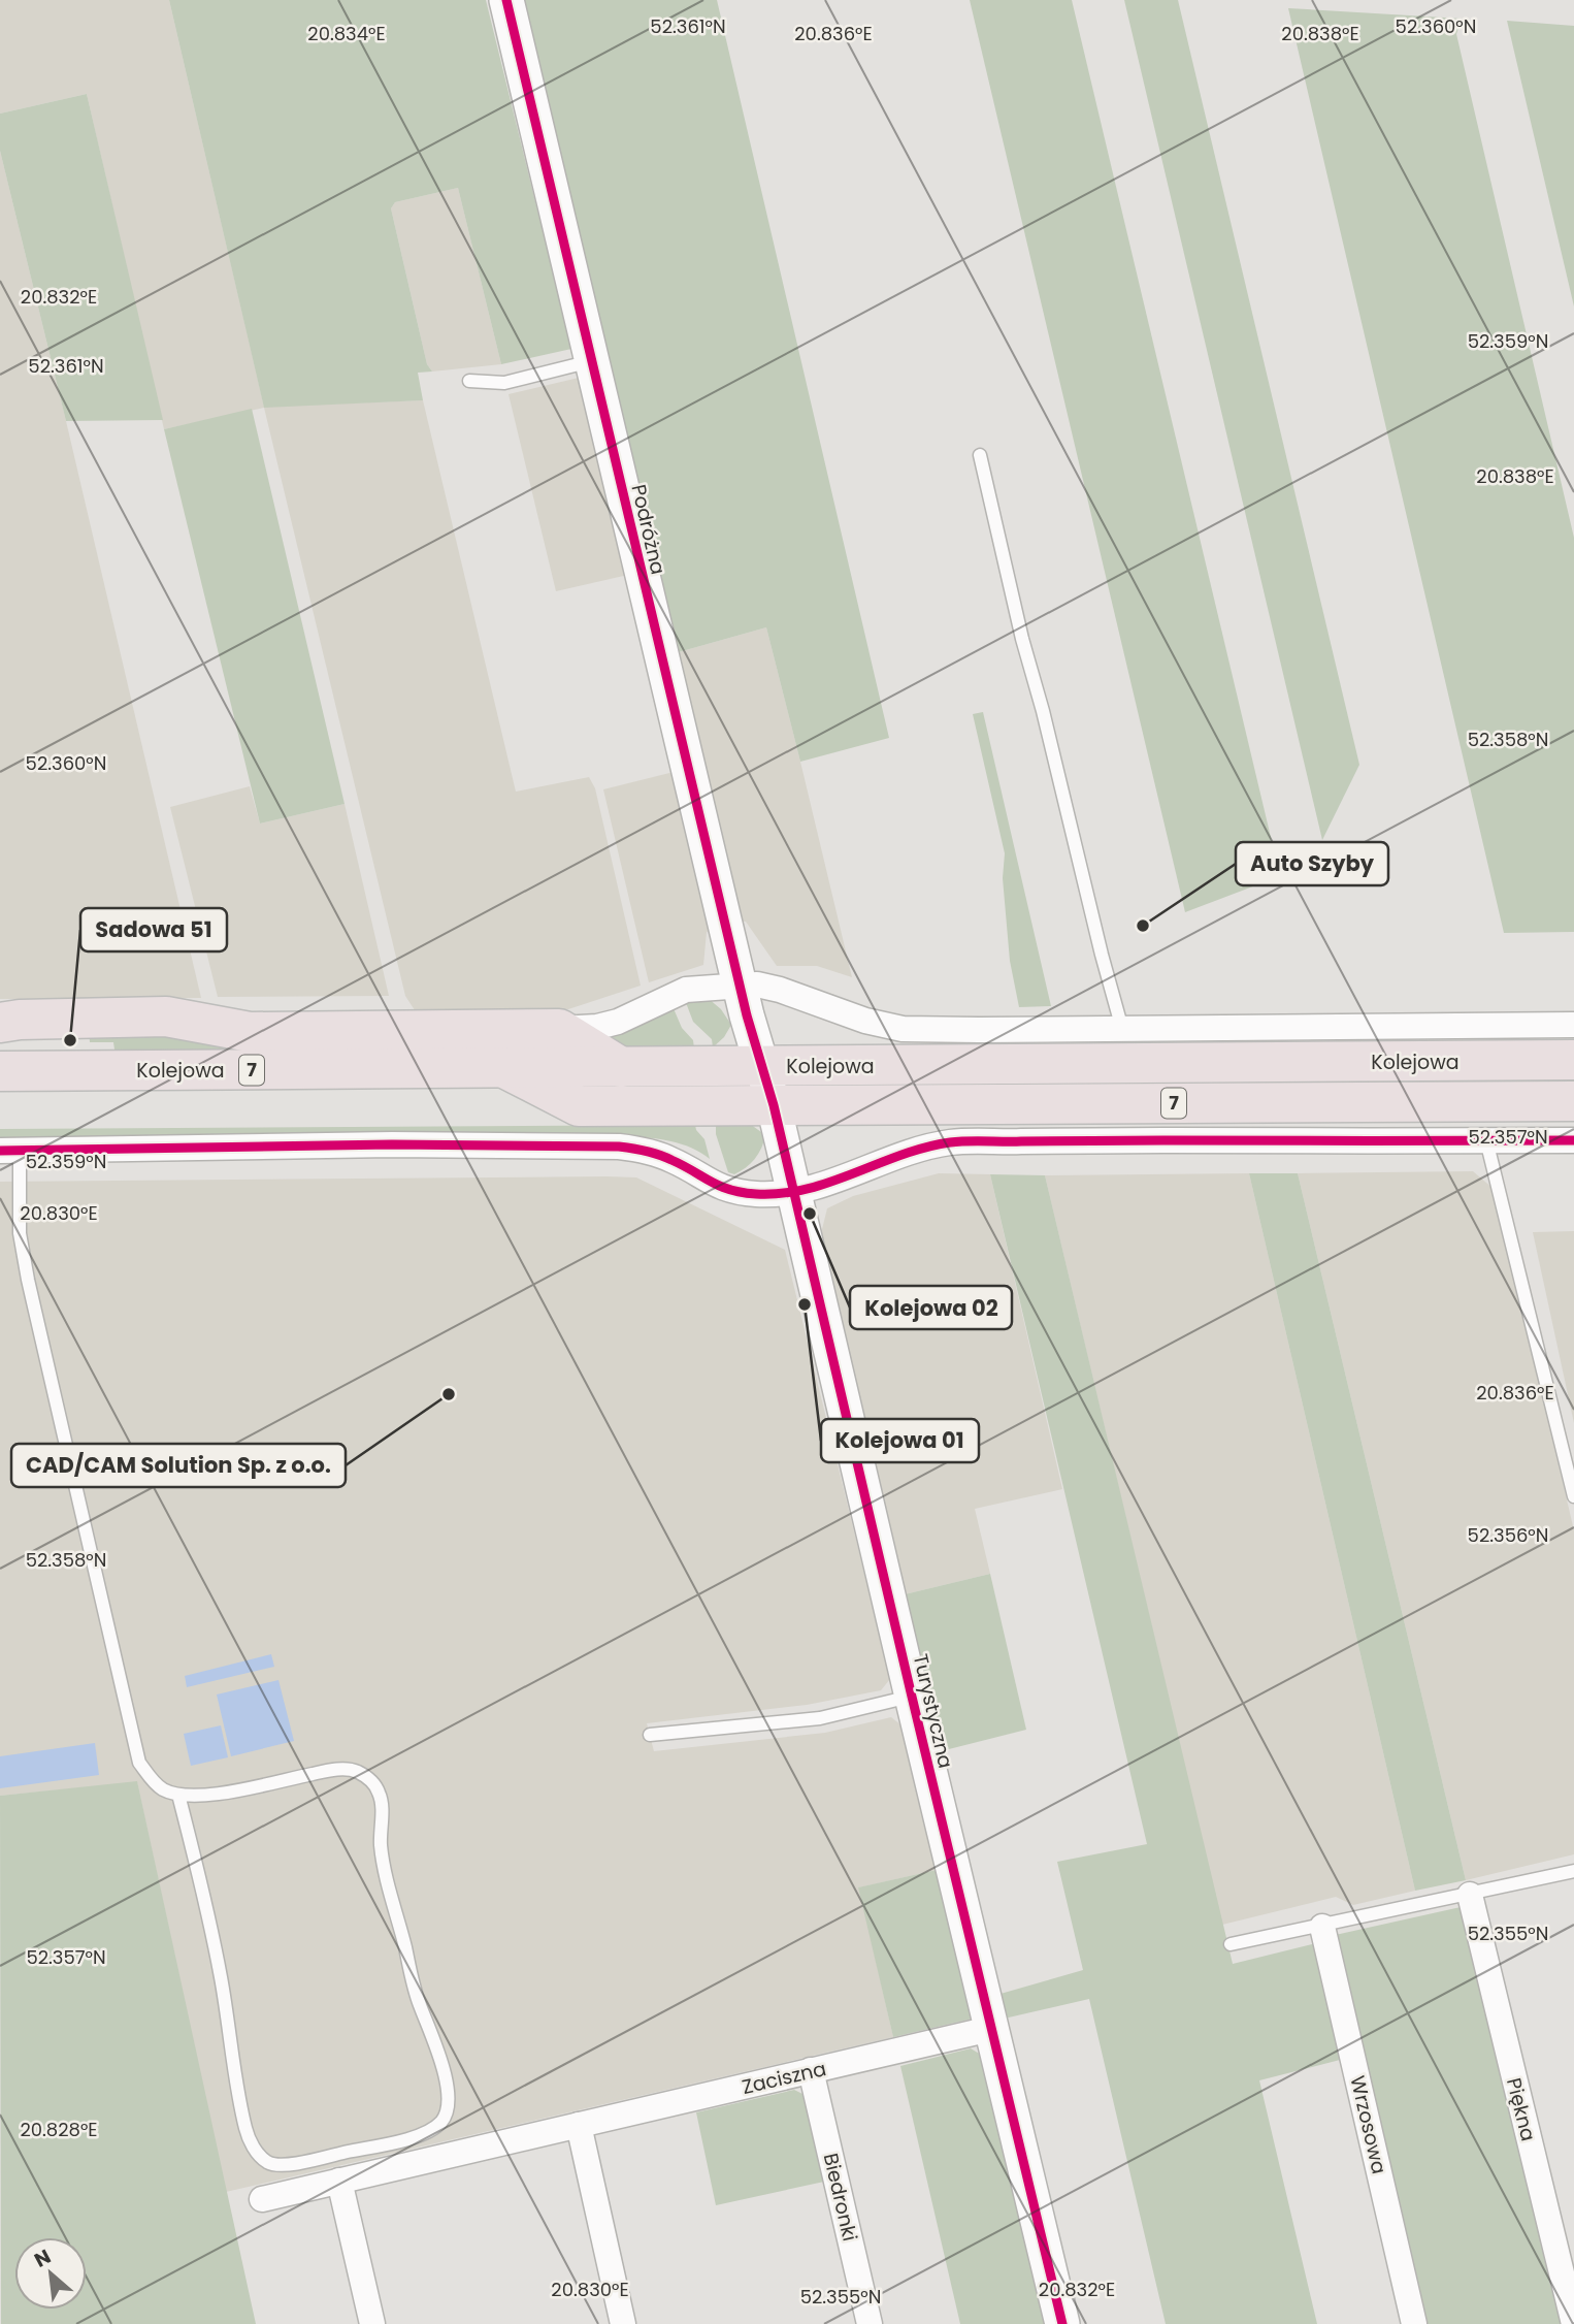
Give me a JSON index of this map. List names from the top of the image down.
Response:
{
  "streets": {
    "highway": ["Kolejowa", "7"],
    "street": [
      "Podróżna",
      "Turystyczna",
      "Zaciszna",
      "Piękna",
      "Wrzosowa",
      "Biedronki"
    ]
  },
  "crossings": [
    ["Podróżna", "Kolejowa"],
    ["Podróżna", "Turystyczna"],
    ["Kolejowa", "Turystyczna"],
    ["Turystyczna", "Zaciszna"],
    ["Zaciszna", "Biedronki"]
  ],
  "places": [
    "Auto Szyby",
    "Sadowa 51",
    "Kolejowa 02",
    "Kolejowa 01",
    "CAD/CAM Solution Sp. z o.o."
  ],
  "north": "top left",
  "coordinates": [
    "52.361°N",
    "52.360°N",
    "20.834°E",
    "20.836°E",
    "20.838°E",
    "20.832°E",
    "52.359°N",
    "52.358°N",
    "52.357°N",
    "20.830°E",
    "52.356°N",
    "52.355°N",
    "20.828°E"
  ]
}
